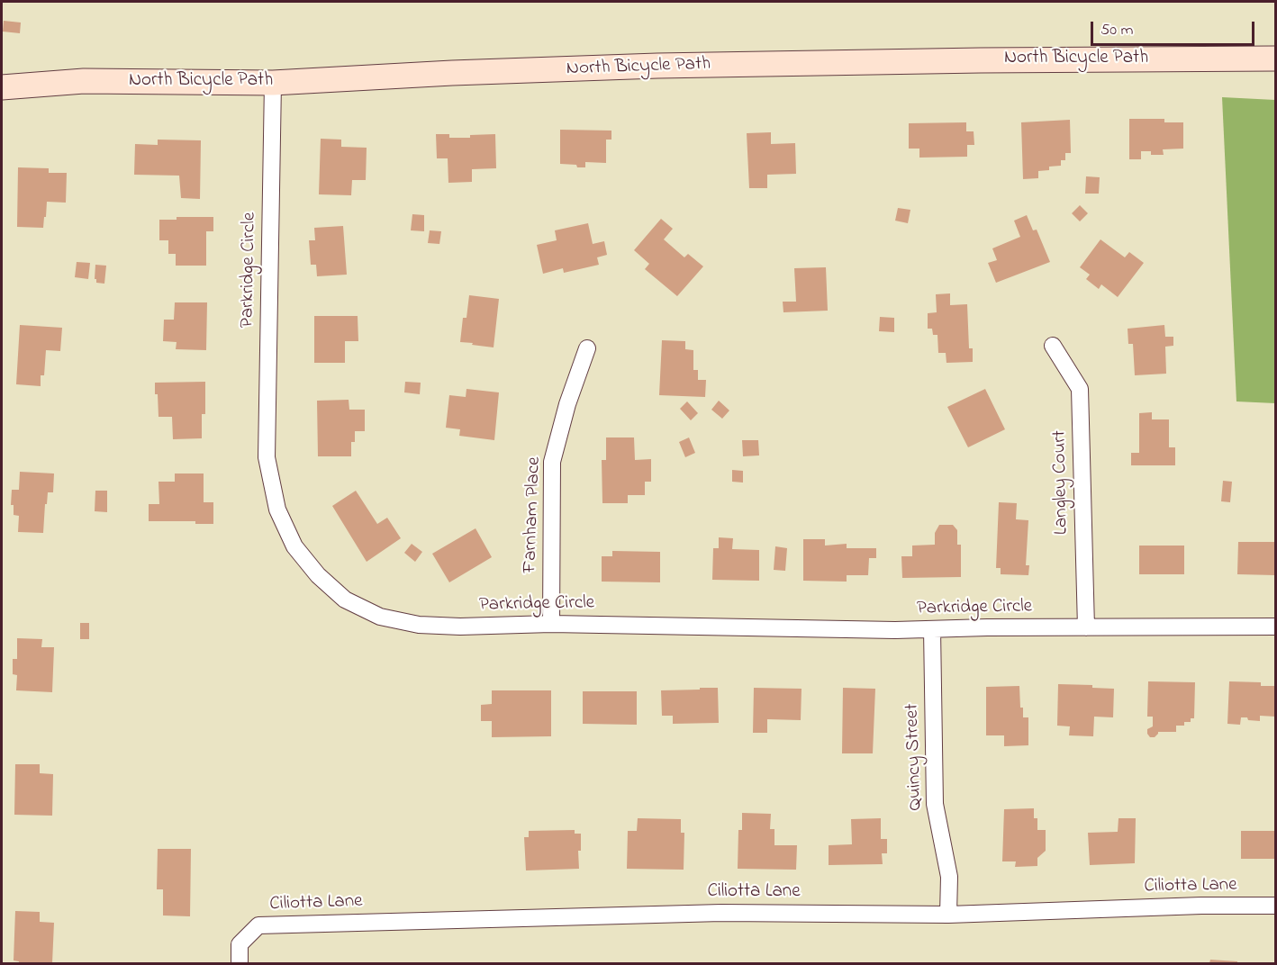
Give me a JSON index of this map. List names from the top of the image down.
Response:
{
  "streets": {
    "street": [
      "North Bicycle Path",
      "Parkridge Circle",
      "Langley Court",
      "Farnham Place",
      "Quincy Street",
      "Ciliotta Lane"
    ]
  },
  "crossings": [
    ["North Bicycle Path", "Parkridge Circle"],
    ["Parkridge Circle", "Langley Court"],
    ["Parkridge Circle", "Farnham Place"],
    ["Parkridge Circle", "Quincy Street"],
    ["Quincy Street", "Ciliotta Lane"]
  ],
  "scale_bar": "50 m"
}
